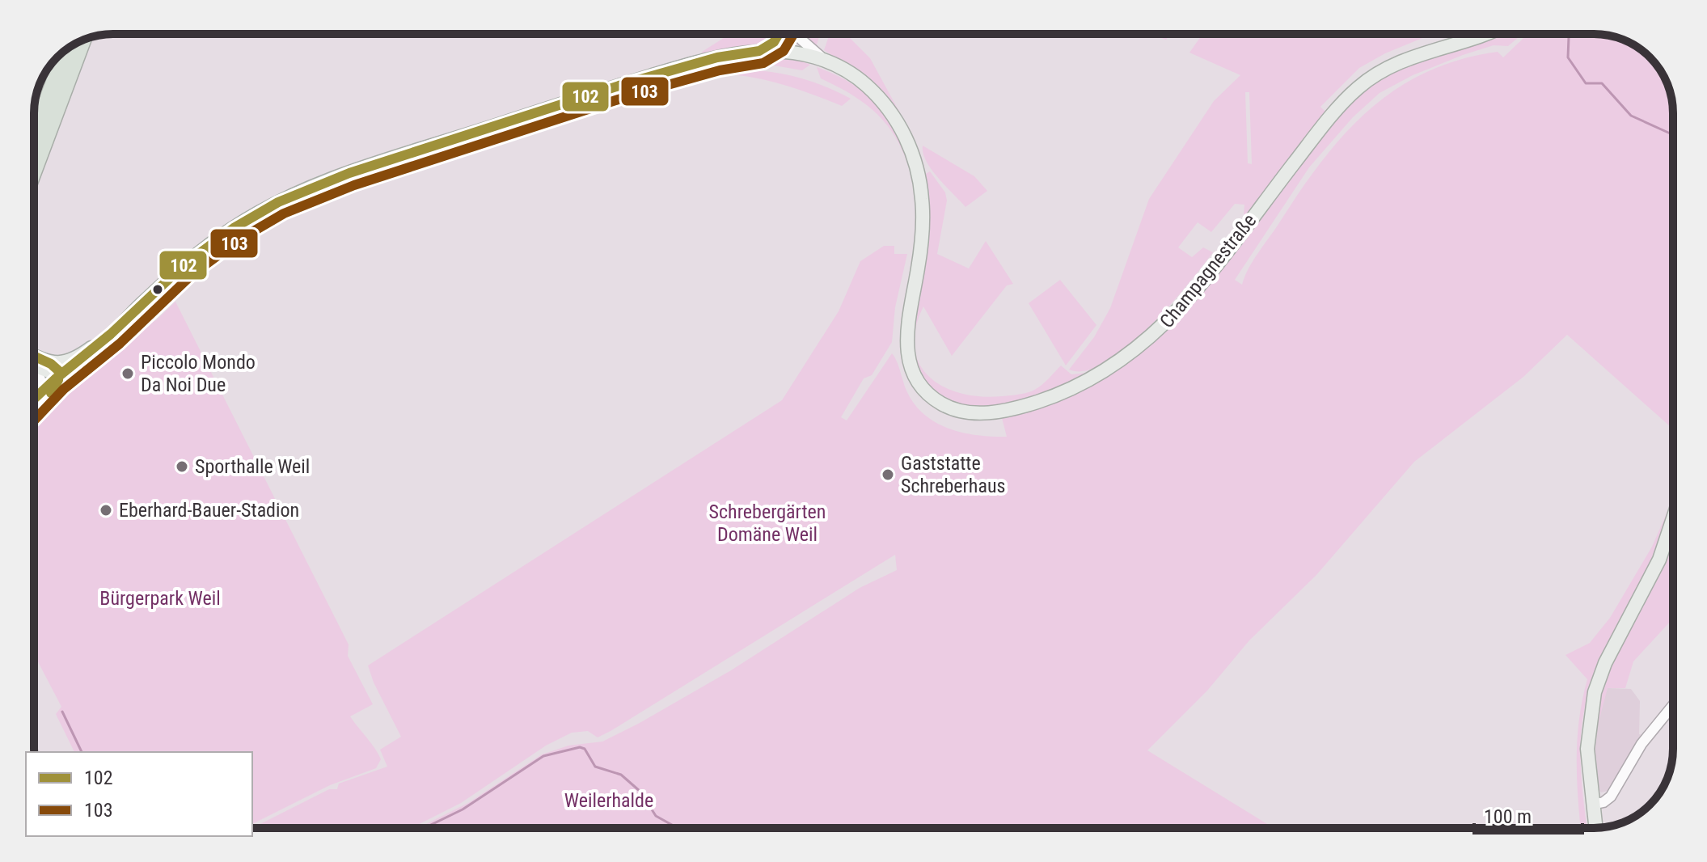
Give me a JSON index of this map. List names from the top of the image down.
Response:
{
  "streets": {
    "main road": ["Champagnestraße"]
  },
  "parks": ["Schrebergärten Domäne Weil", "Bürgerpark Weil", "Weilerhalde"],
  "places": [
    "Piccolo Mondo Da Noi Due",
    "Sporthalle Weil",
    "Gaststatte Schreberhaus",
    "Eberhard-Bauer-Stadion"
  ],
  "lines": ["transit line 102", "transit line 103"],
  "legend": ["102", "103"],
  "scale_bar": "100 m"
}
